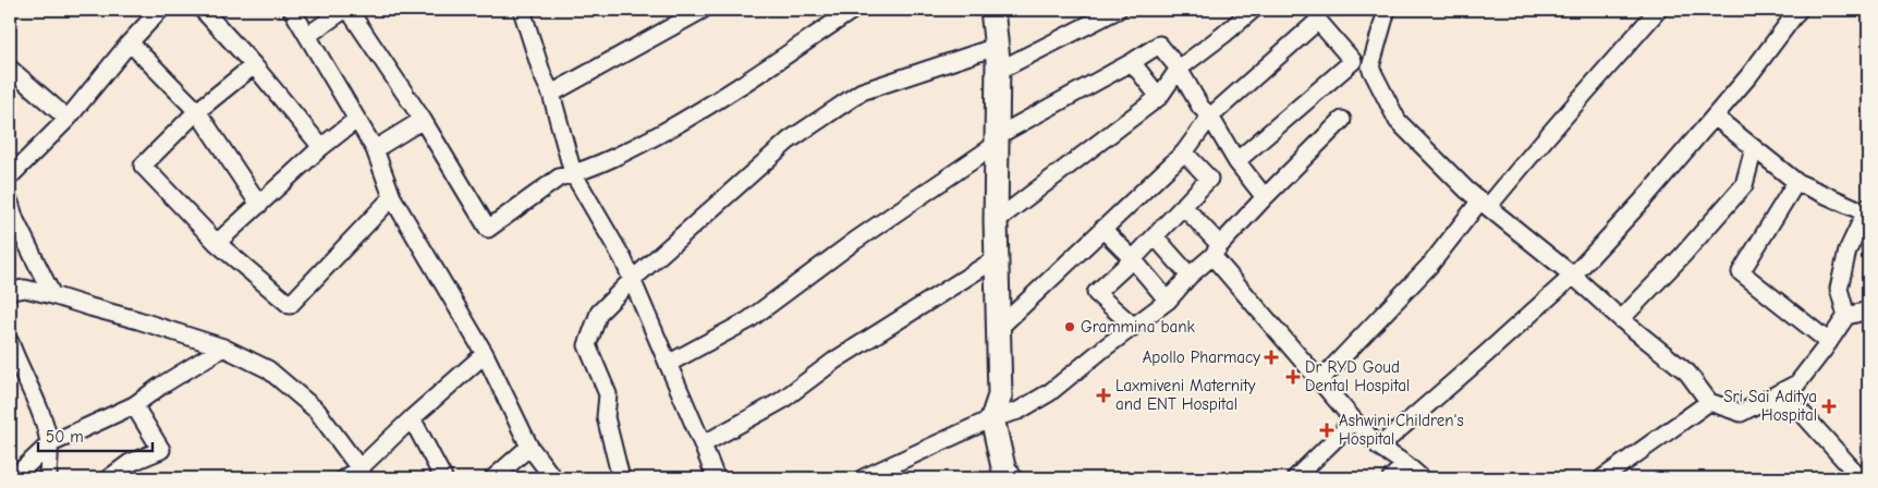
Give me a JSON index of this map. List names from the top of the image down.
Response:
{
  "places": {
    "other": ["Grammina bank"],
    "health": [
      "Apollo Pharmacy",
      "Dr RYD Goud Dental Hospital",
      "Laxmiveni Maternity and ENT Hospital",
      "Sri Sai Aditya Hospital",
      "Ashwini Children's Hospital"
    ]
  },
  "scale_bar": "50 m"
}
